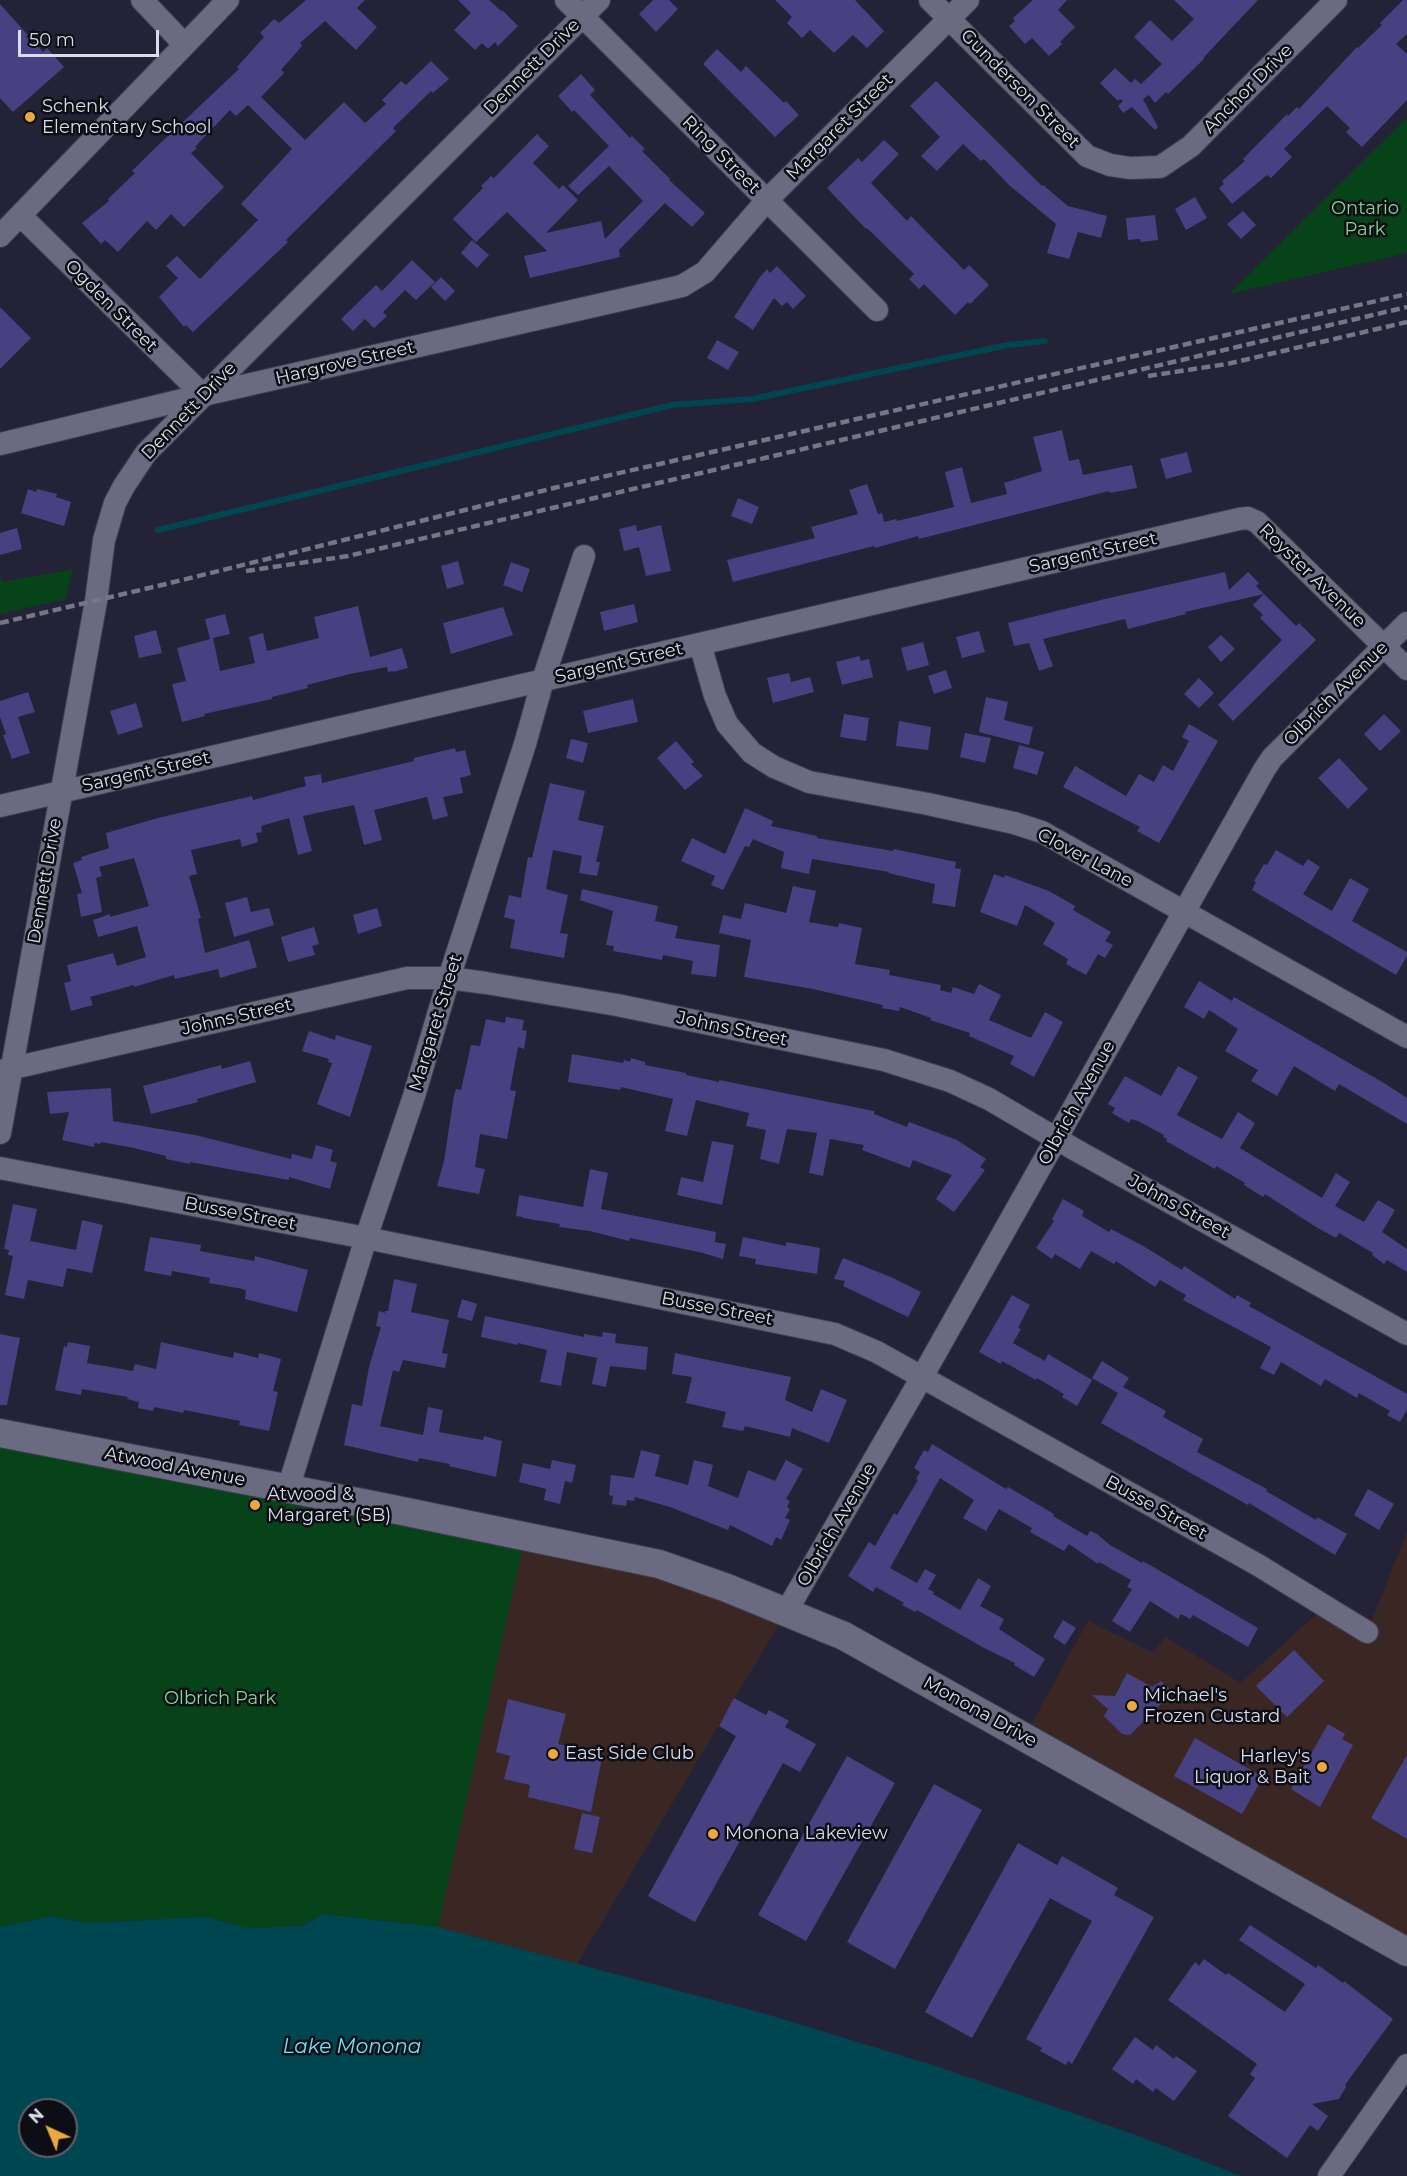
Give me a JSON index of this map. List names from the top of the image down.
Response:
{
  "streets": {
    "street": [
      "Dennett Drive",
      "Gunderson Street",
      "Anchor Drive",
      "Margaret Street",
      "Ring Street",
      "Ogden Street",
      "Hargrove Street",
      "Sargent Street",
      "Royster Avenue",
      "Olbrich Avenue",
      "Clover Lane",
      "Johns Street",
      "Busse Street",
      "Atwood Avenue",
      "Monona Drive"
    ]
  },
  "crossings": [
    ["Dennett Drive", "Ring Street"],
    ["Dennett Drive", "Ogden Street"],
    ["Dennett Drive", "Hargrove Street"],
    ["Dennett Drive", "Sargent Street"],
    ["Dennett Drive", "Johns Street"],
    ["Gunderson Street", "Anchor Drive"],
    ["Gunderson Street", "Margaret Street"],
    ["Margaret Street", "Ring Street"],
    ["Margaret Street", "Hargrove Street"],
    ["Margaret Street", "Sargent Street"],
    ["Margaret Street", "Johns Street"],
    ["Margaret Street", "Busse Street"],
    ["Margaret Street", "Atwood Avenue"],
    ["Ogden Street", "Hargrove Street"],
    ["Sargent Street", "Royster Avenue"],
    ["Sargent Street", "Clover Lane"],
    ["Royster Avenue", "Olbrich Avenue"],
    ["Olbrich Avenue", "Clover Lane"],
    ["Olbrich Avenue", "Johns Street"],
    ["Olbrich Avenue", "Busse Street"],
    ["Olbrich Avenue", "Monona Drive"],
    ["Atwood Avenue", "Monona Drive"]
  ],
  "water": ["Lake Monona"],
  "parks": ["Ontario Park", "Olbrich Park"],
  "places": [
    "Schenk Elementary School",
    "Atwood & Margaret (SB)",
    "Michael's Frozen Custard",
    "East Side Club",
    "Harley's Liquor & Bait",
    "Monona Lakeview"
  ],
  "scale_bar": "50 m",
  "north": "top left"
}
